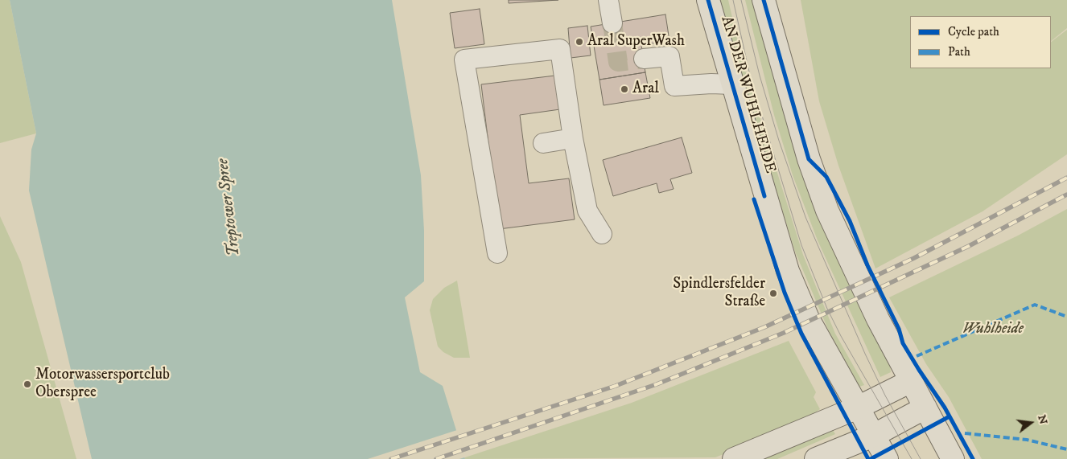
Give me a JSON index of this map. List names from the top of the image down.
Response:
{
  "streets": {
    "main road": ["AN DER WUHLHEIDE"]
  },
  "water": ["Treptower Spree"],
  "parks": ["Wuhlheide"],
  "places": [
    "Aral SuperWash",
    "Aral",
    "Spindlersfelder Straße",
    "Motorwassersportclub Oberspree"
  ],
  "legend": ["Cycle path", "Path"],
  "north": "right"
}
